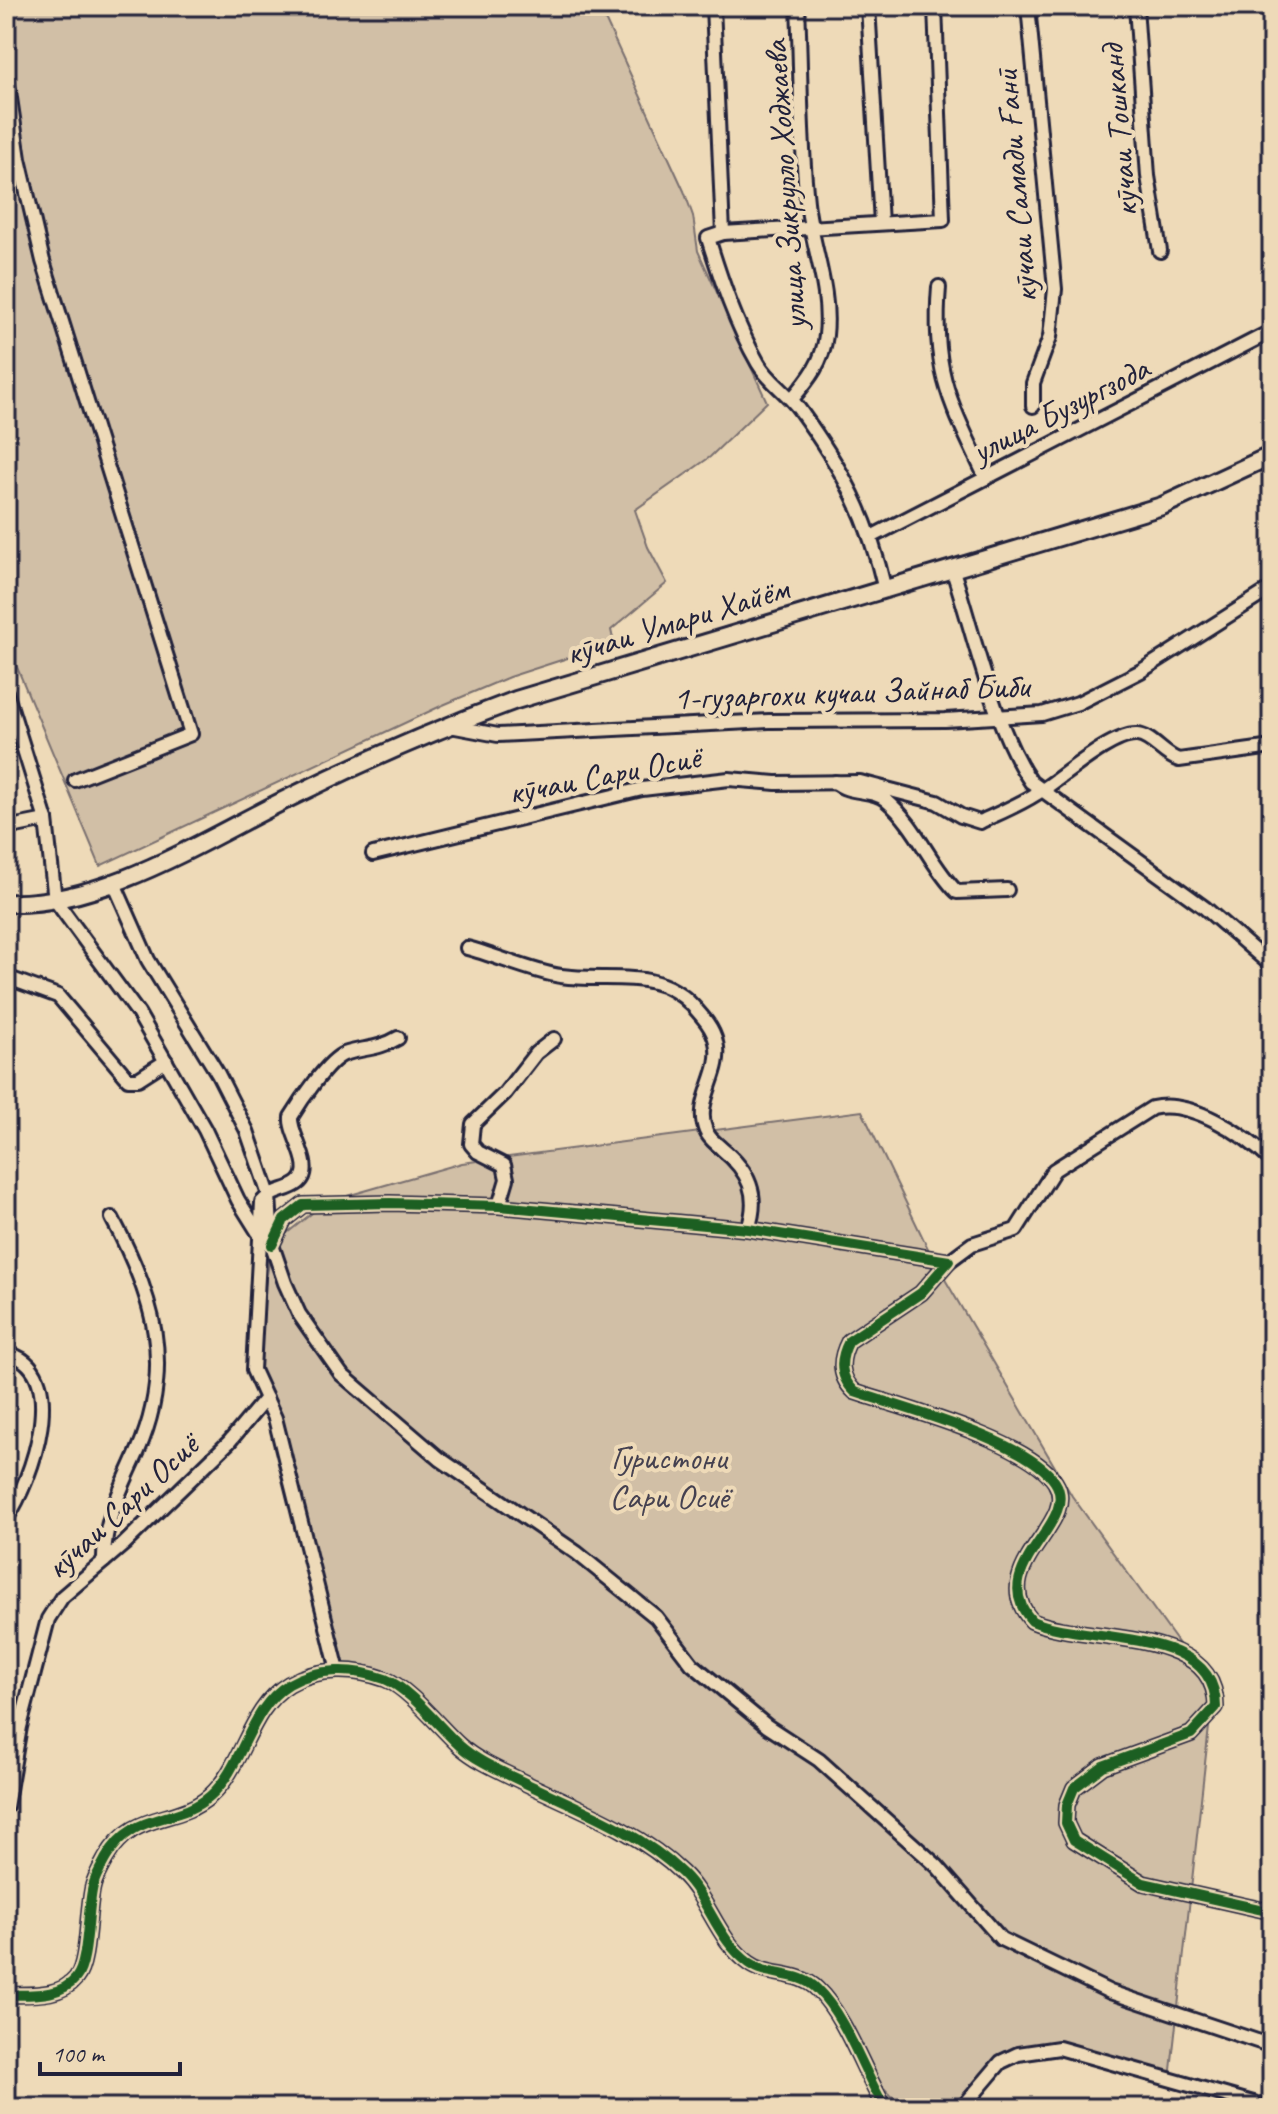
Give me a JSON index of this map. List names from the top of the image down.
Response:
{
  "streets": {
    "main road": ["кӯчаи Умари Хайём"],
    "street": [
      "кӯчаи Тошканд",
      "улица Зикрулло Ходжаева",
      "кӯчаи Самади Ғанӣ",
      "улица Бузургзода",
      "1-гузаргохи кучаи Зайнаб Биби",
      "кӯчаи Сари Осиё"
    ]
  },
  "crossings": [
    ["кӯчаи Умари Хайём", "1-гузаргохи кучаи Зайнаб Биби"]
  ],
  "parks": ["Гуристони Сари Осиё"],
  "scale_bar": "100 m"
}
